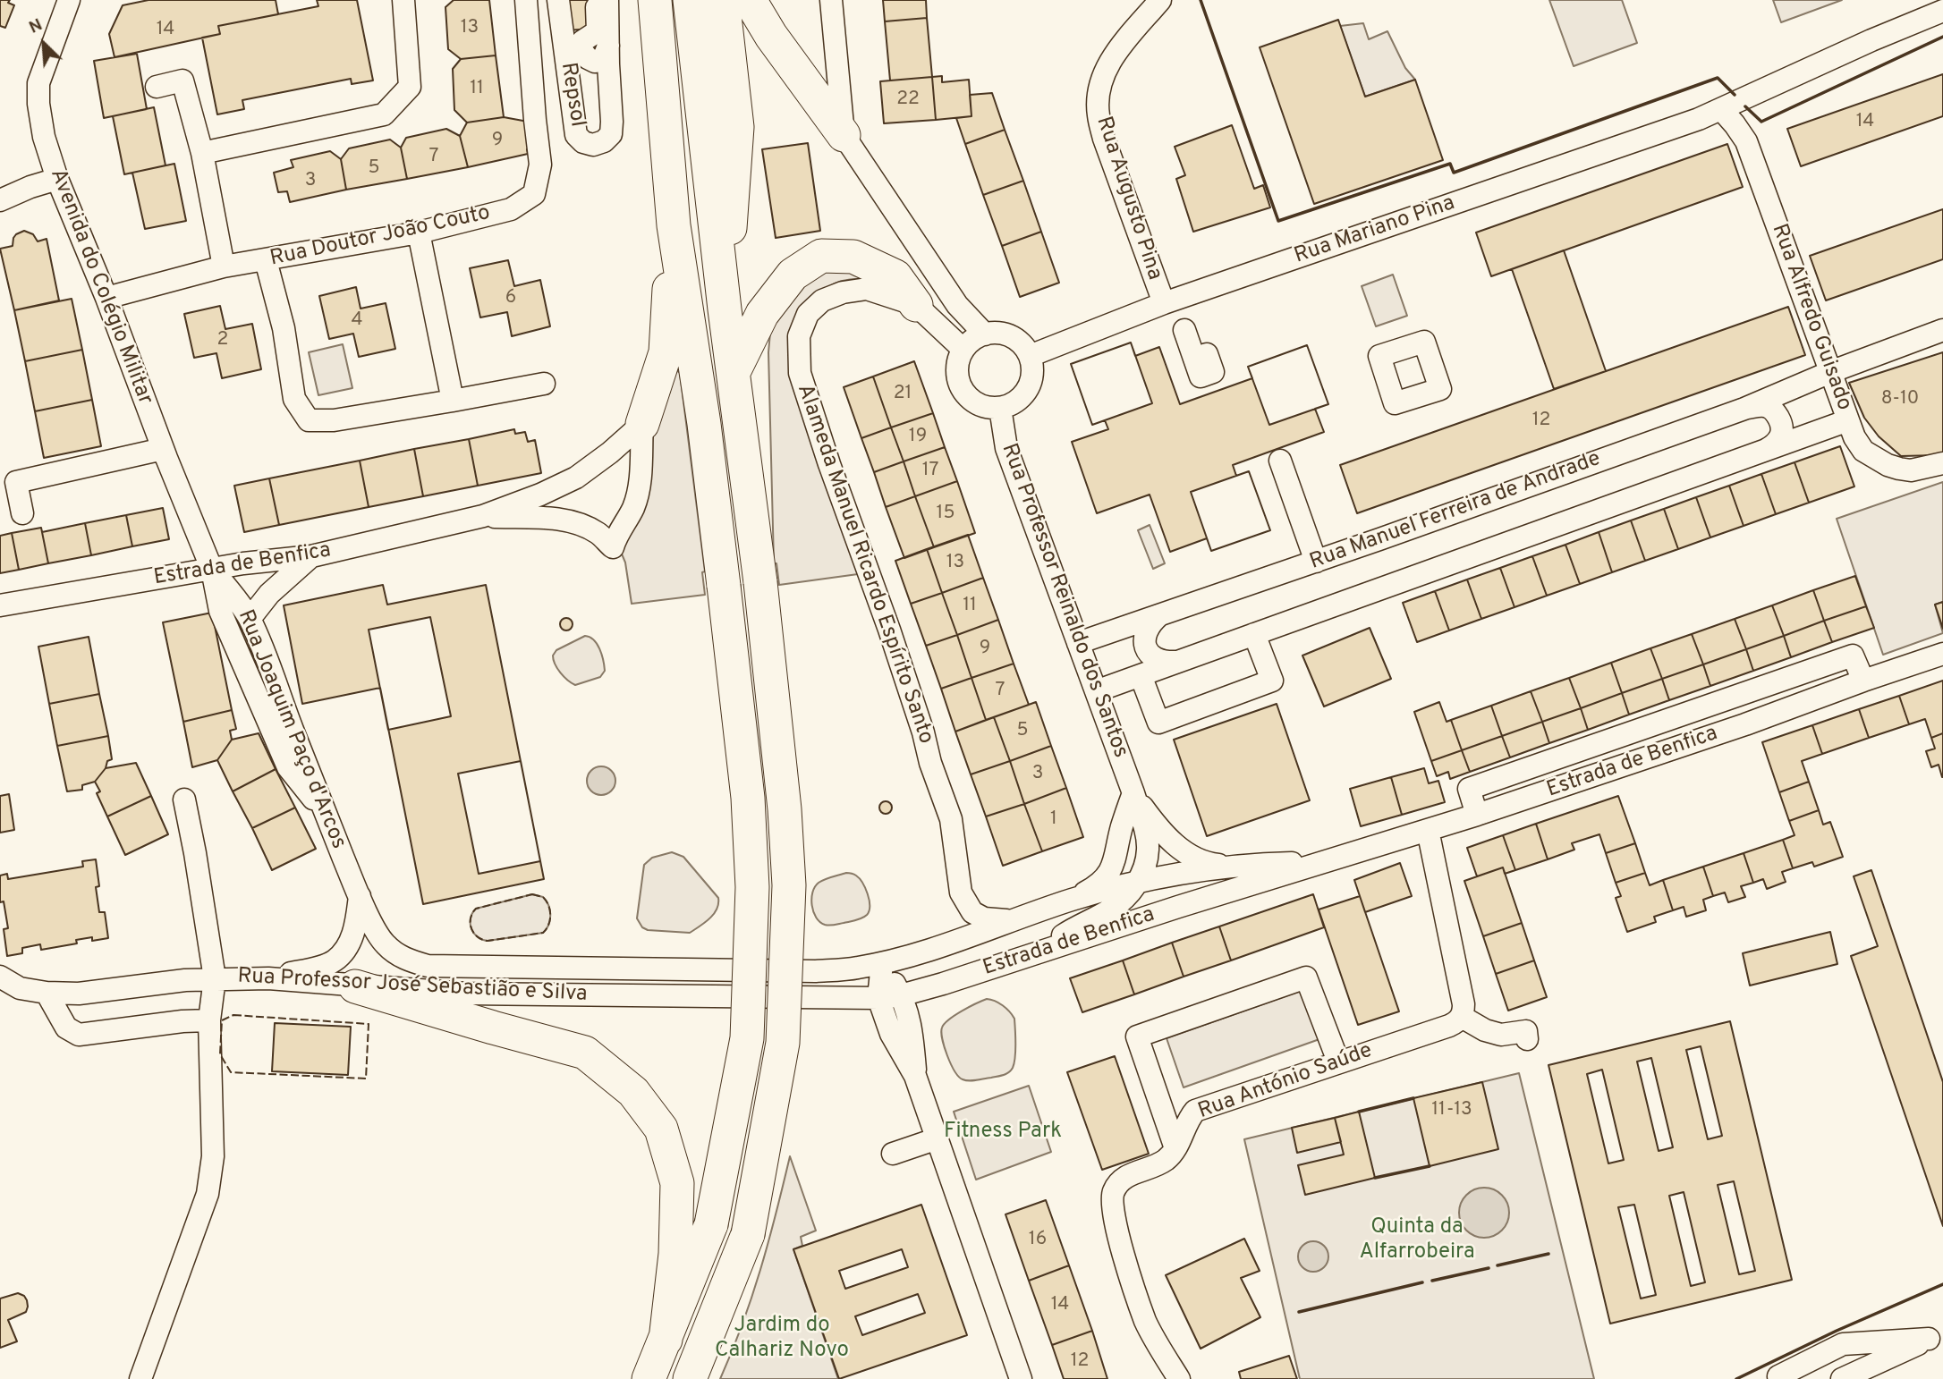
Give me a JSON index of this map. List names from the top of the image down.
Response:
{
  "streets": {
    "street": [
      "Repsol",
      "Rua Augusto Pina",
      "Rua Mariano Pina",
      "Rua Doutor João Couto",
      "Avenida do Colégio Militar",
      "Rua Alfredo Guisado",
      "Rua Manuel Ferreira de Andrade",
      "Alameda Manuel Ricardo Espírito Santo",
      "Estrada de Benfica",
      "Rua Professor Reinaldo dos Santos",
      "Rua Joaquim Paço d'Arcos",
      "Rua Professor José Sebastião e Silva",
      "Rua António Saúde"
    ]
  },
  "crossings": [
    ["Rua Augusto Pina", "Rua Mariano Pina"],
    ["Rua Mariano Pina", "Rua Alfredo Guisado"],
    ["Rua Mariano Pina", "Alameda Manuel Ricardo Espírito Santo"],
    ["Rua Mariano Pina", "Rua Professor Reinaldo dos Santos"],
    ["Rua Doutor João Couto", "Avenida do Colégio Militar"],
    ["Avenida do Colégio Militar", "Estrada de Benfica"],
    ["Avenida do Colégio Militar", "Rua Joaquim Paço d'Arcos"],
    ["Rua Alfredo Guisado", "Rua Manuel Ferreira de Andrade"],
    ["Rua Manuel Ferreira de Andrade", "Rua Professor Reinaldo dos Santos"],
    ["Alameda Manuel Ricardo Espírito Santo", "Estrada de Benfica"],
    ["Alameda Manuel Ricardo Espírito Santo", "Rua Professor Reinaldo dos Santos"],
    ["Estrada de Benfica", "Rua Professor Reinaldo dos Santos"],
    ["Estrada de Benfica", "Rua Joaquim Paço d'Arcos"],
    ["Estrada de Benfica", "Rua Professor José Sebastião e Silva"],
    ["Rua Joaquim Paço d'Arcos", "Rua Professor José Sebastião e Silva"]
  ],
  "parks": ["Fitness Park", "Quinta da Alfarrobeira", "Jardim do Calhariz Novo"],
  "house_numbers": [
    "13",
    "14",
    "11",
    "22",
    "14",
    "9",
    "7",
    "5",
    "3",
    "6",
    "4",
    "2",
    "21",
    "8-10",
    "12",
    "19",
    "17",
    "15",
    "13",
    "11",
    "9",
    "7",
    "5",
    "3",
    "1",
    "11-13",
    "16",
    "14",
    "12"
  ],
  "north": "top left"
}
